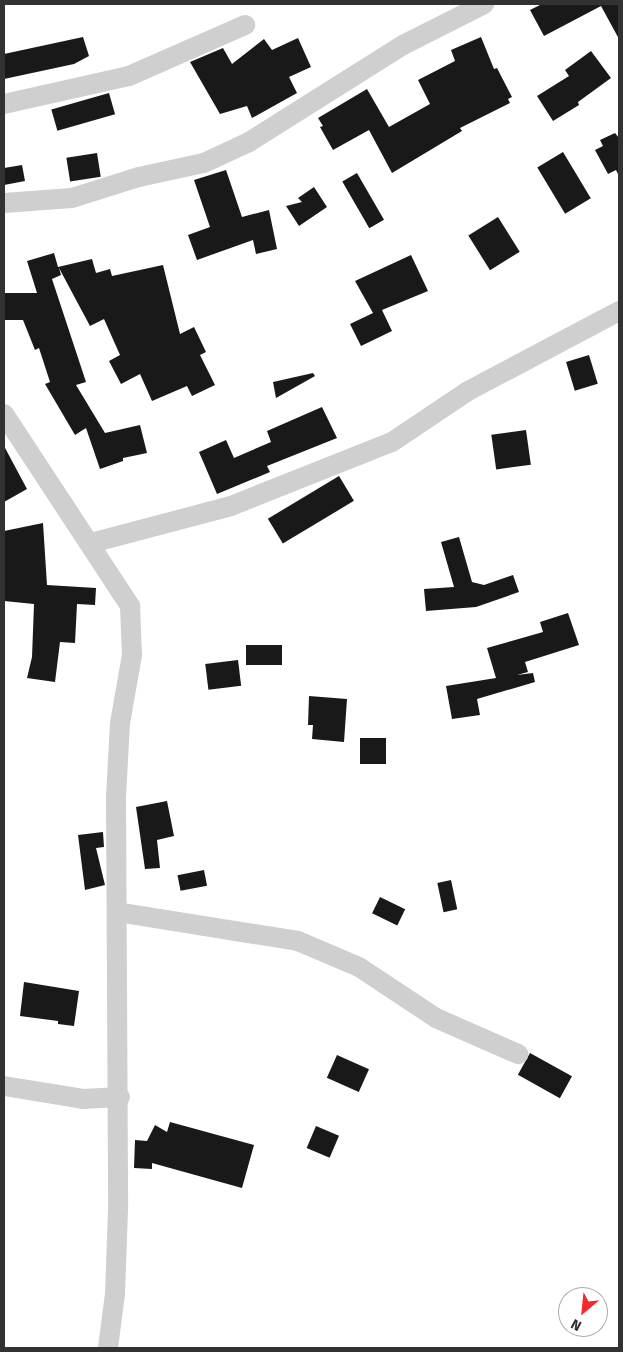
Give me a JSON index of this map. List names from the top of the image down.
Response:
{
  "north": "bottom left"
}
